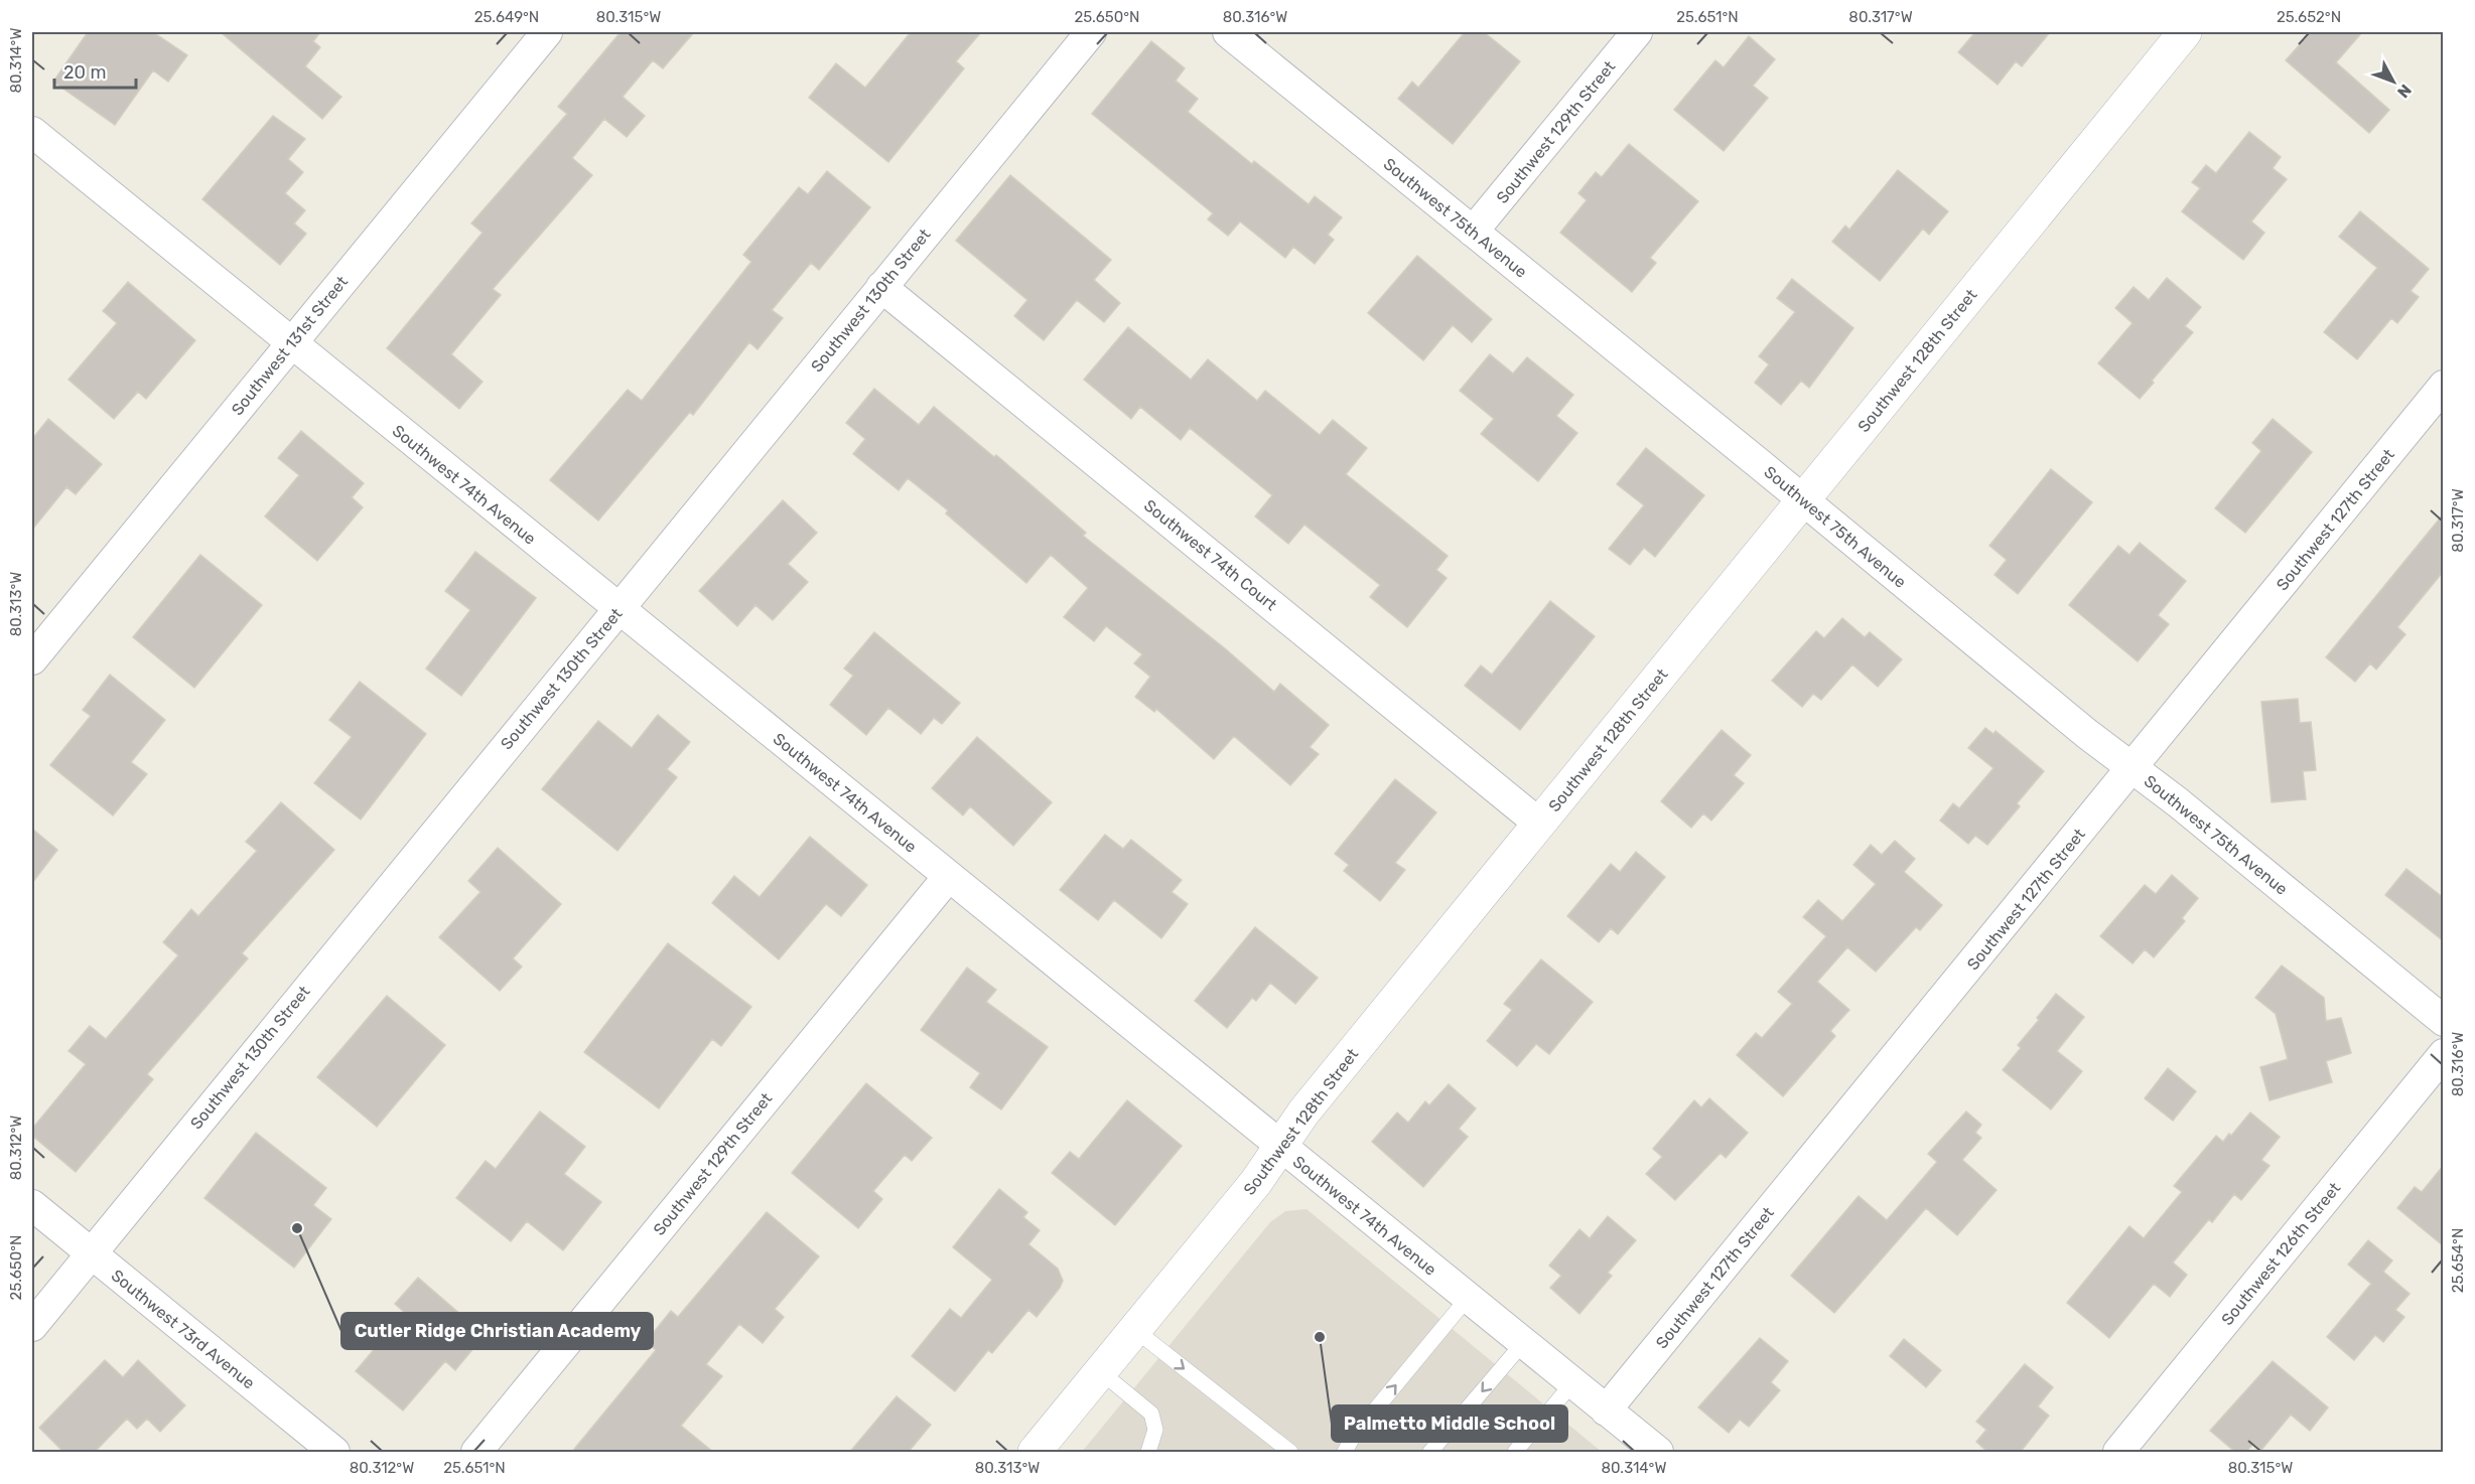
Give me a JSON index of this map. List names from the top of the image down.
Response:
{
  "streets": {
    "street": [
      "Southwest 129th Street",
      "Southwest 75th Avenue",
      "Southwest 130th Street",
      "Southwest 131st Street",
      "Southwest 128th Street",
      "Southwest 74th Avenue",
      "Southwest 127th Street",
      "Southwest 74th Court",
      "Southwest 126th Street",
      "Southwest 73rd Avenue"
    ]
  },
  "crossings": [
    ["Southwest 129th Street", "Southwest 75th Avenue"],
    ["Southwest 129th Street", "Southwest 74th Avenue"],
    ["Southwest 75th Avenue", "Southwest 128th Street"],
    ["Southwest 75th Avenue", "Southwest 127th Street"],
    ["Southwest 130th Street", "Southwest 74th Avenue"],
    ["Southwest 130th Street", "Southwest 74th Court"],
    ["Southwest 130th Street", "Southwest 73rd Avenue"],
    ["Southwest 131st Street", "Southwest 74th Avenue"],
    ["Southwest 128th Street", "Southwest 74th Avenue"],
    ["Southwest 128th Street", "Southwest 74th Court"],
    ["Southwest 74th Avenue", "Southwest 127th Street"]
  ],
  "places": ["Cutler Ridge Christian Academy", "Palmetto Middle School"],
  "scale_bar": "20 m",
  "north": "bottom right",
  "coordinates": [
    "25.649°N",
    "80.315°W",
    "25.650°N",
    "80.316°W",
    "25.651°N",
    "80.317°W",
    "25.652°N",
    "80.314°W",
    "80.313°W",
    "80.312°W",
    "25.654°N"
  ]
}
